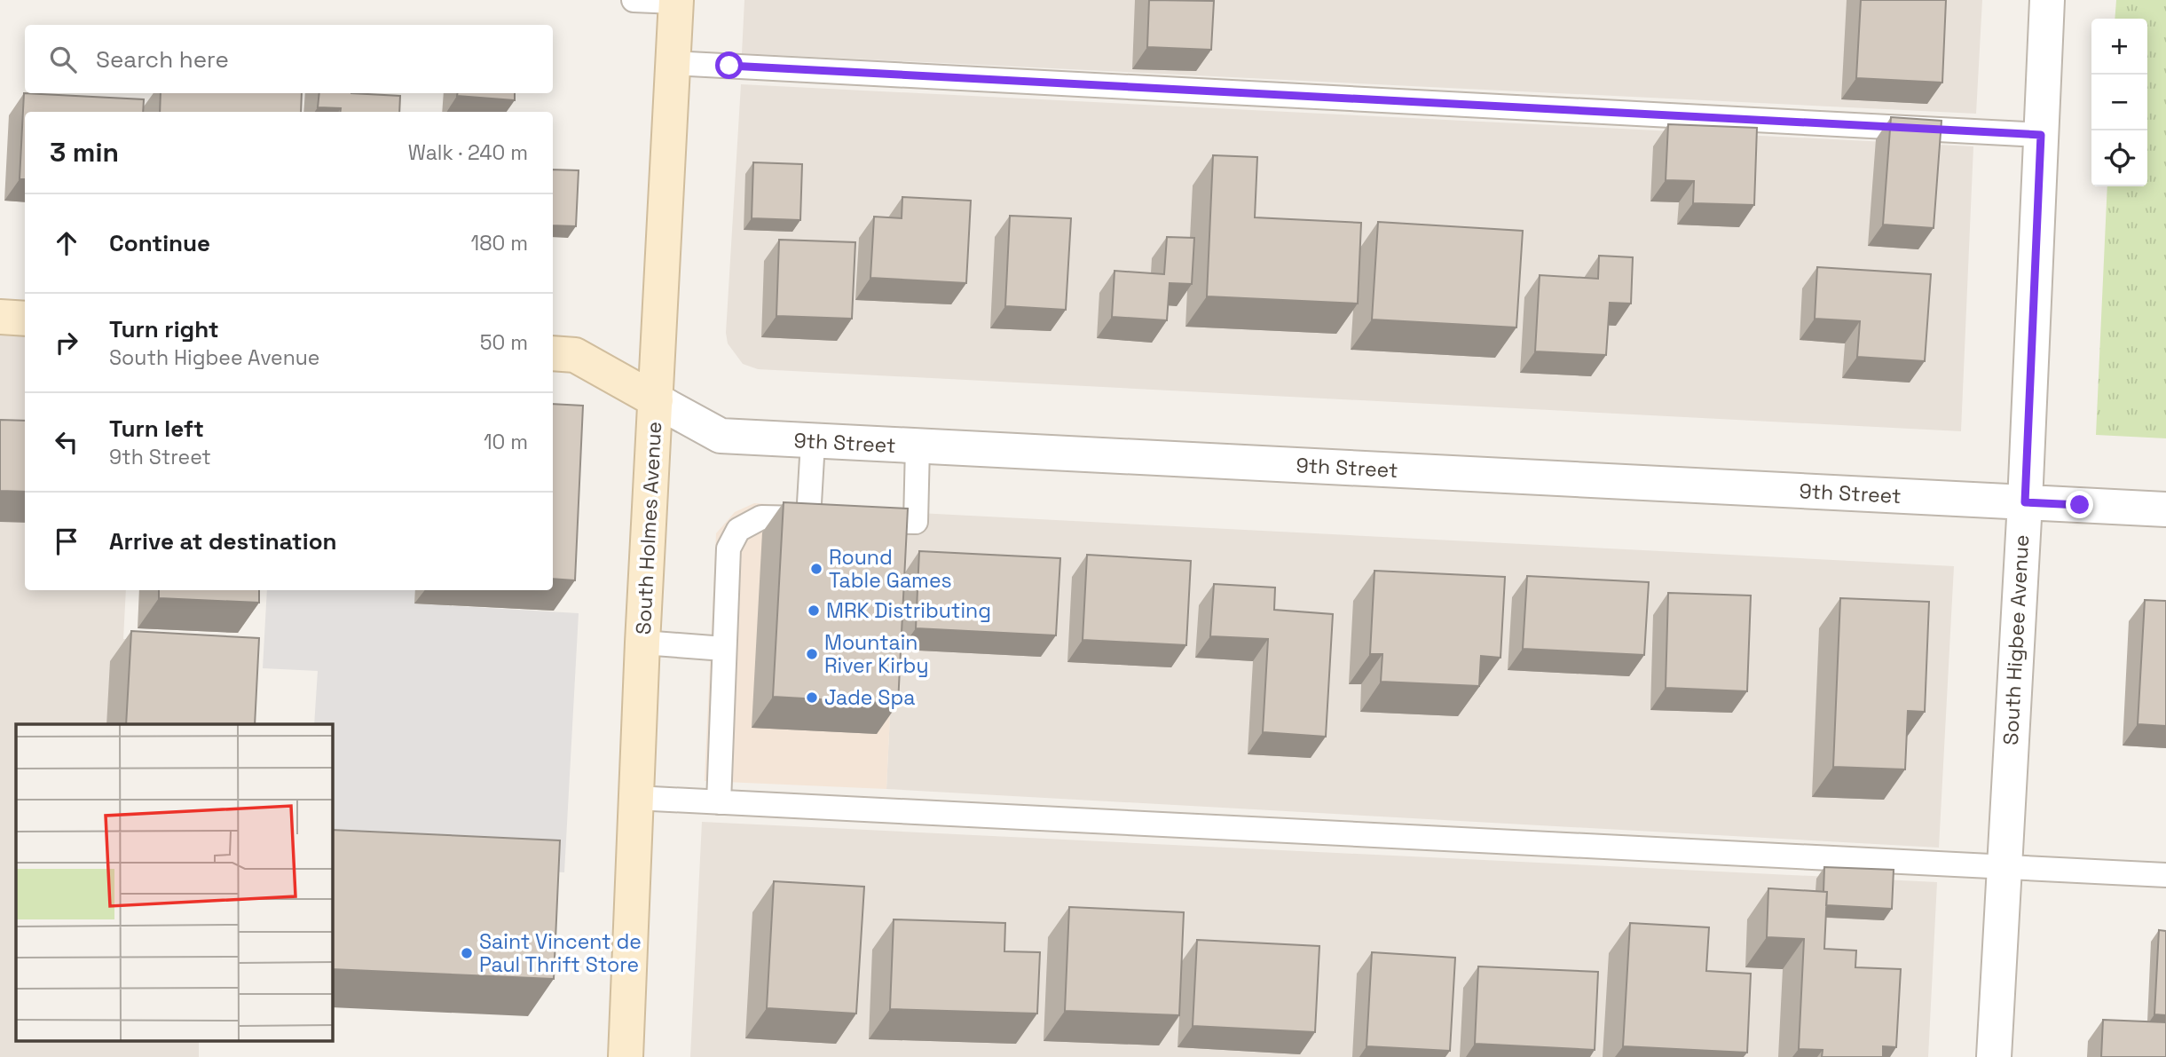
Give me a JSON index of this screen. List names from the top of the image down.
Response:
{
  "streets": {
    "main road": ["9th Street", "South Holmes Avenue"],
    "street": ["South Higbee Avenue"]
  },
  "crossings": [
    ["9th Street", "South Holmes Avenue"],
    ["9th Street", "South Higbee Avenue"]
  ],
  "places": [
    "Round Table Games",
    "MRK Distributing",
    "Mountain River Kirby",
    "Jade Spa",
    "Saint Vincent de Paul Thrift Store"
  ],
  "page": {
    "map_buttons": ["+", "−"],
    "search": "Search here",
    "heading": ["3 min", "Walk · 240 m"],
    "list": [
      ["Continue", "180 m"],
      ["Turn right", "South Higbee Avenue", "50 m"],
      ["Turn left", "9th Street", "10 m"],
      "Arrive at destination"
    ]
  }
}
